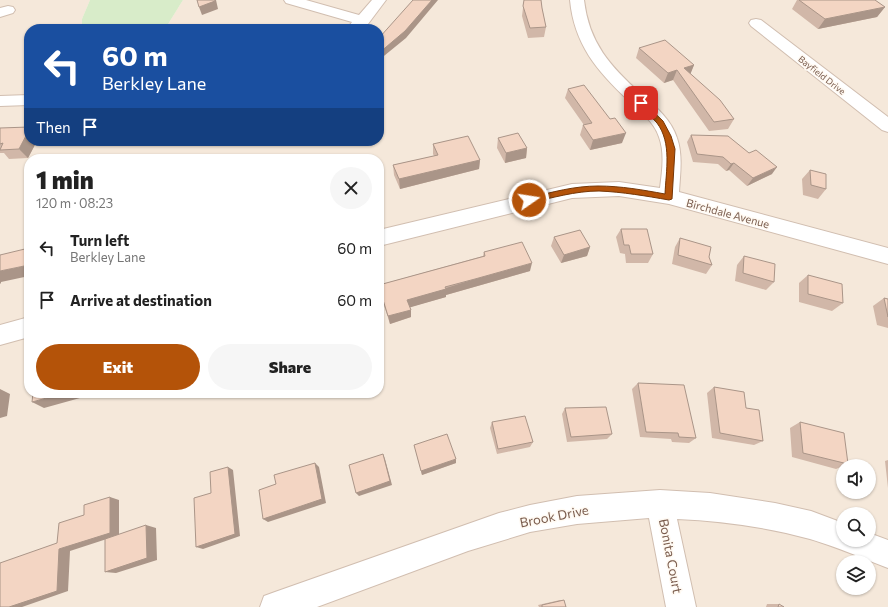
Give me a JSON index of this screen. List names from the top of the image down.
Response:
{
  "streets": {
    "street": [
      "Bayfield Drive",
      "Birchdale Avenue",
      "Brook Drive",
      "Bonita Court"
    ]
  },
  "crossings": [
    ["Brook Drive", "Bonita Court"]
  ],
  "page": {
    "turn": ["60 m", "Berkley Lane"],
    "then": "Then",
    "heading": ["1 min", "120 m · 08:23"],
    "list": [
      {
        "name": "Turn left",
        "note": "Berkley Lane",
        "value": "60 m"
      },
      {
        "name": "Arrive at destination",
        "value": "60 m"
      }
    ],
    "buttons": ["Exit", "Share"]
  }
}
